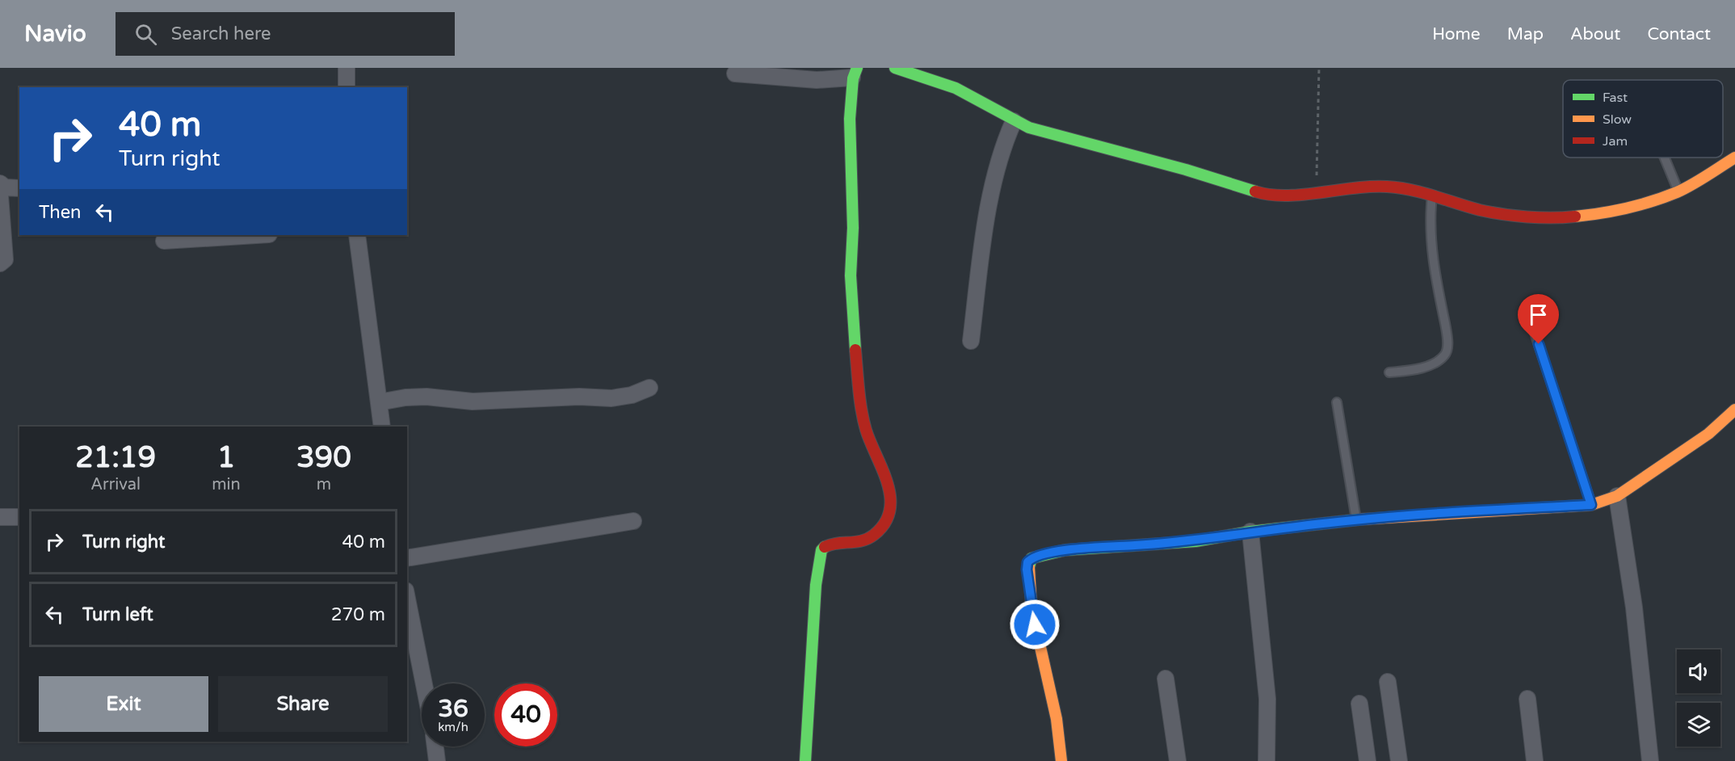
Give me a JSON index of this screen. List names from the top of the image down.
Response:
{
  "legend": ["Fast", "Slow", "Jam"],
  "page": {
    "header": "Navio",
    "search": "Search here",
    "nav": [
      "Home",
      "Map",
      "About",
      "Contact"
    ],
    "turn": ["40 m", "Turn right"],
    "then": "Then",
    "eta": [
      "21:19",
      "Arrival",
      "1",
      "min",
      "390",
      "m"
    ],
    "list": [
      {
        "name": "Turn right",
        "value": "40 m"
      },
      {
        "name": "Turn left",
        "value": "270 m"
      }
    ],
    "buttons": ["Exit", "Share"],
    "speed": "36 km/h",
    "limit": "40"
  }
}
